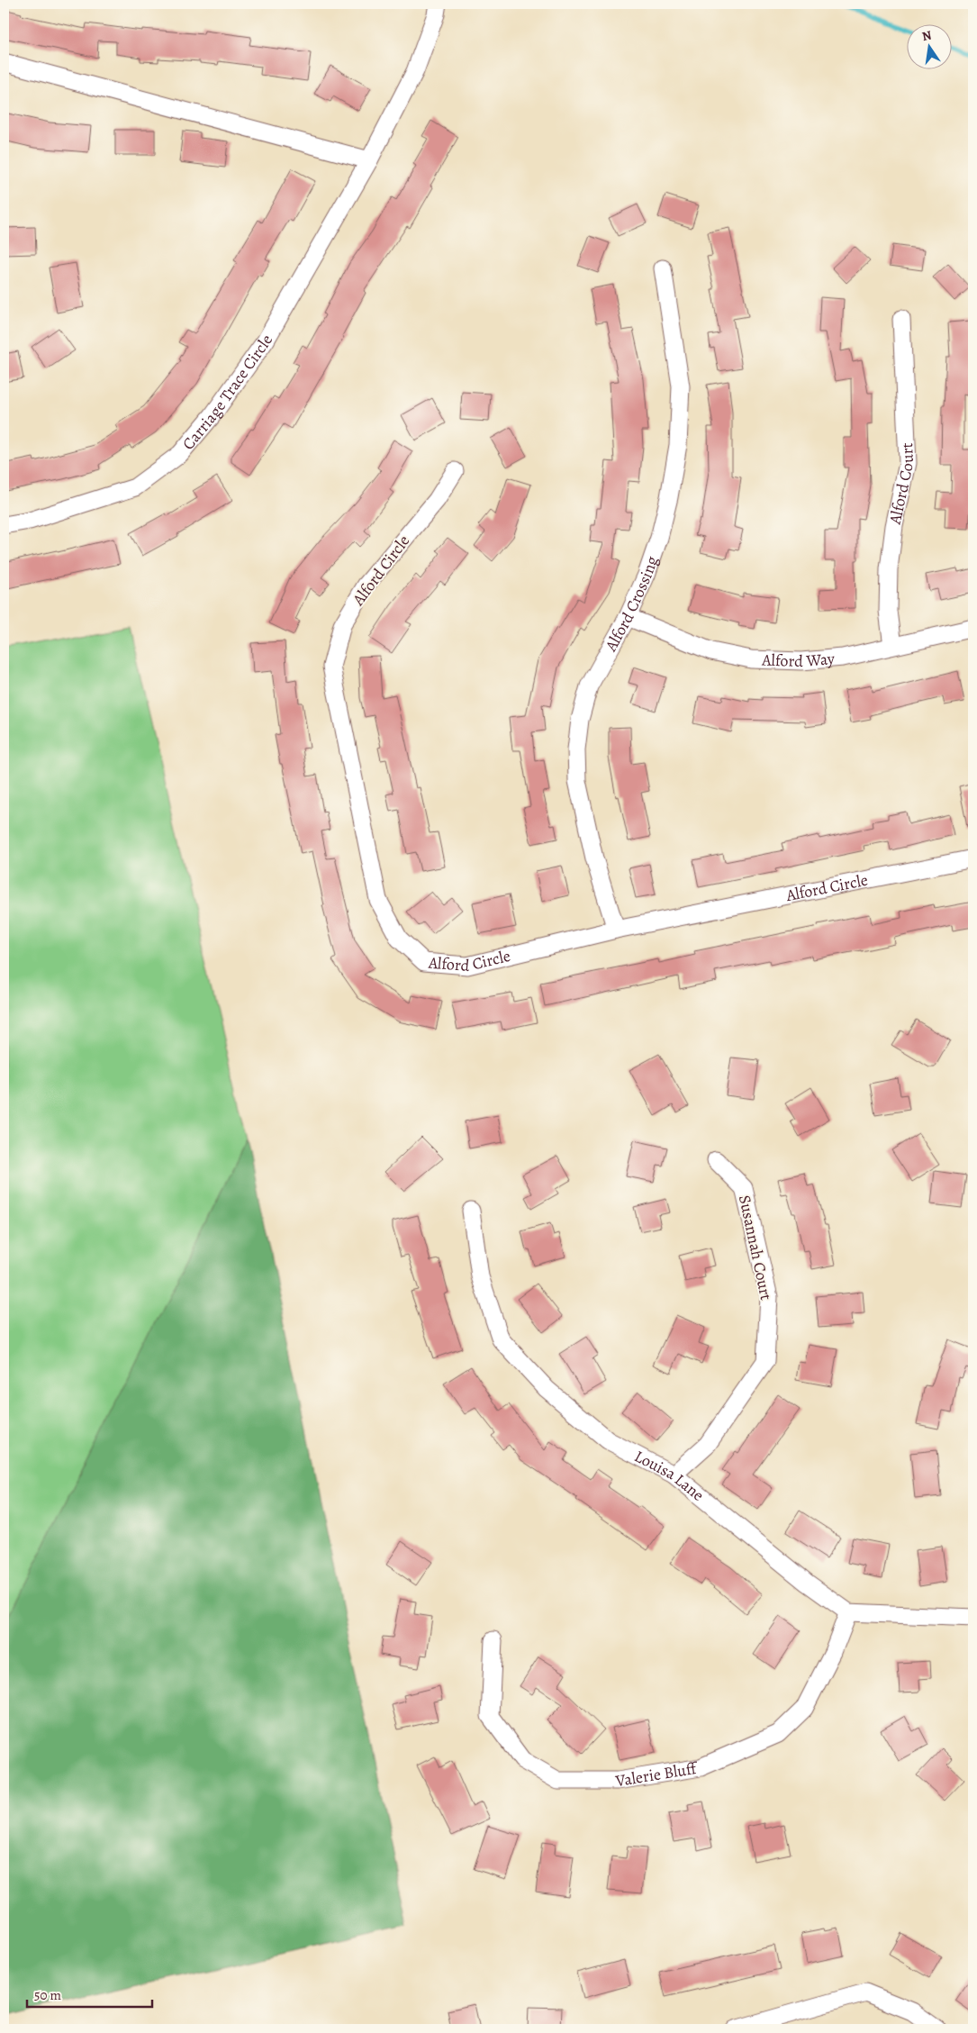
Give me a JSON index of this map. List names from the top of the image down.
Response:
{
  "streets": {
    "street": [
      "Carriage Trace Circle",
      "Alford Court",
      "Alford Circle",
      "Alford Crossing",
      "Alford Way",
      "Susannah Court",
      "Louisa Lane",
      "Valerie Bluff"
    ]
  },
  "crossings": [
    ["Alford Court", "Alford Way"],
    ["Alford Circle", "Alford Crossing"],
    ["Alford Crossing", "Alford Way"],
    ["Susannah Court", "Louisa Lane"],
    ["Louisa Lane", "Valerie Bluff"]
  ],
  "scale_bar": "50 m",
  "north": "top"
}
